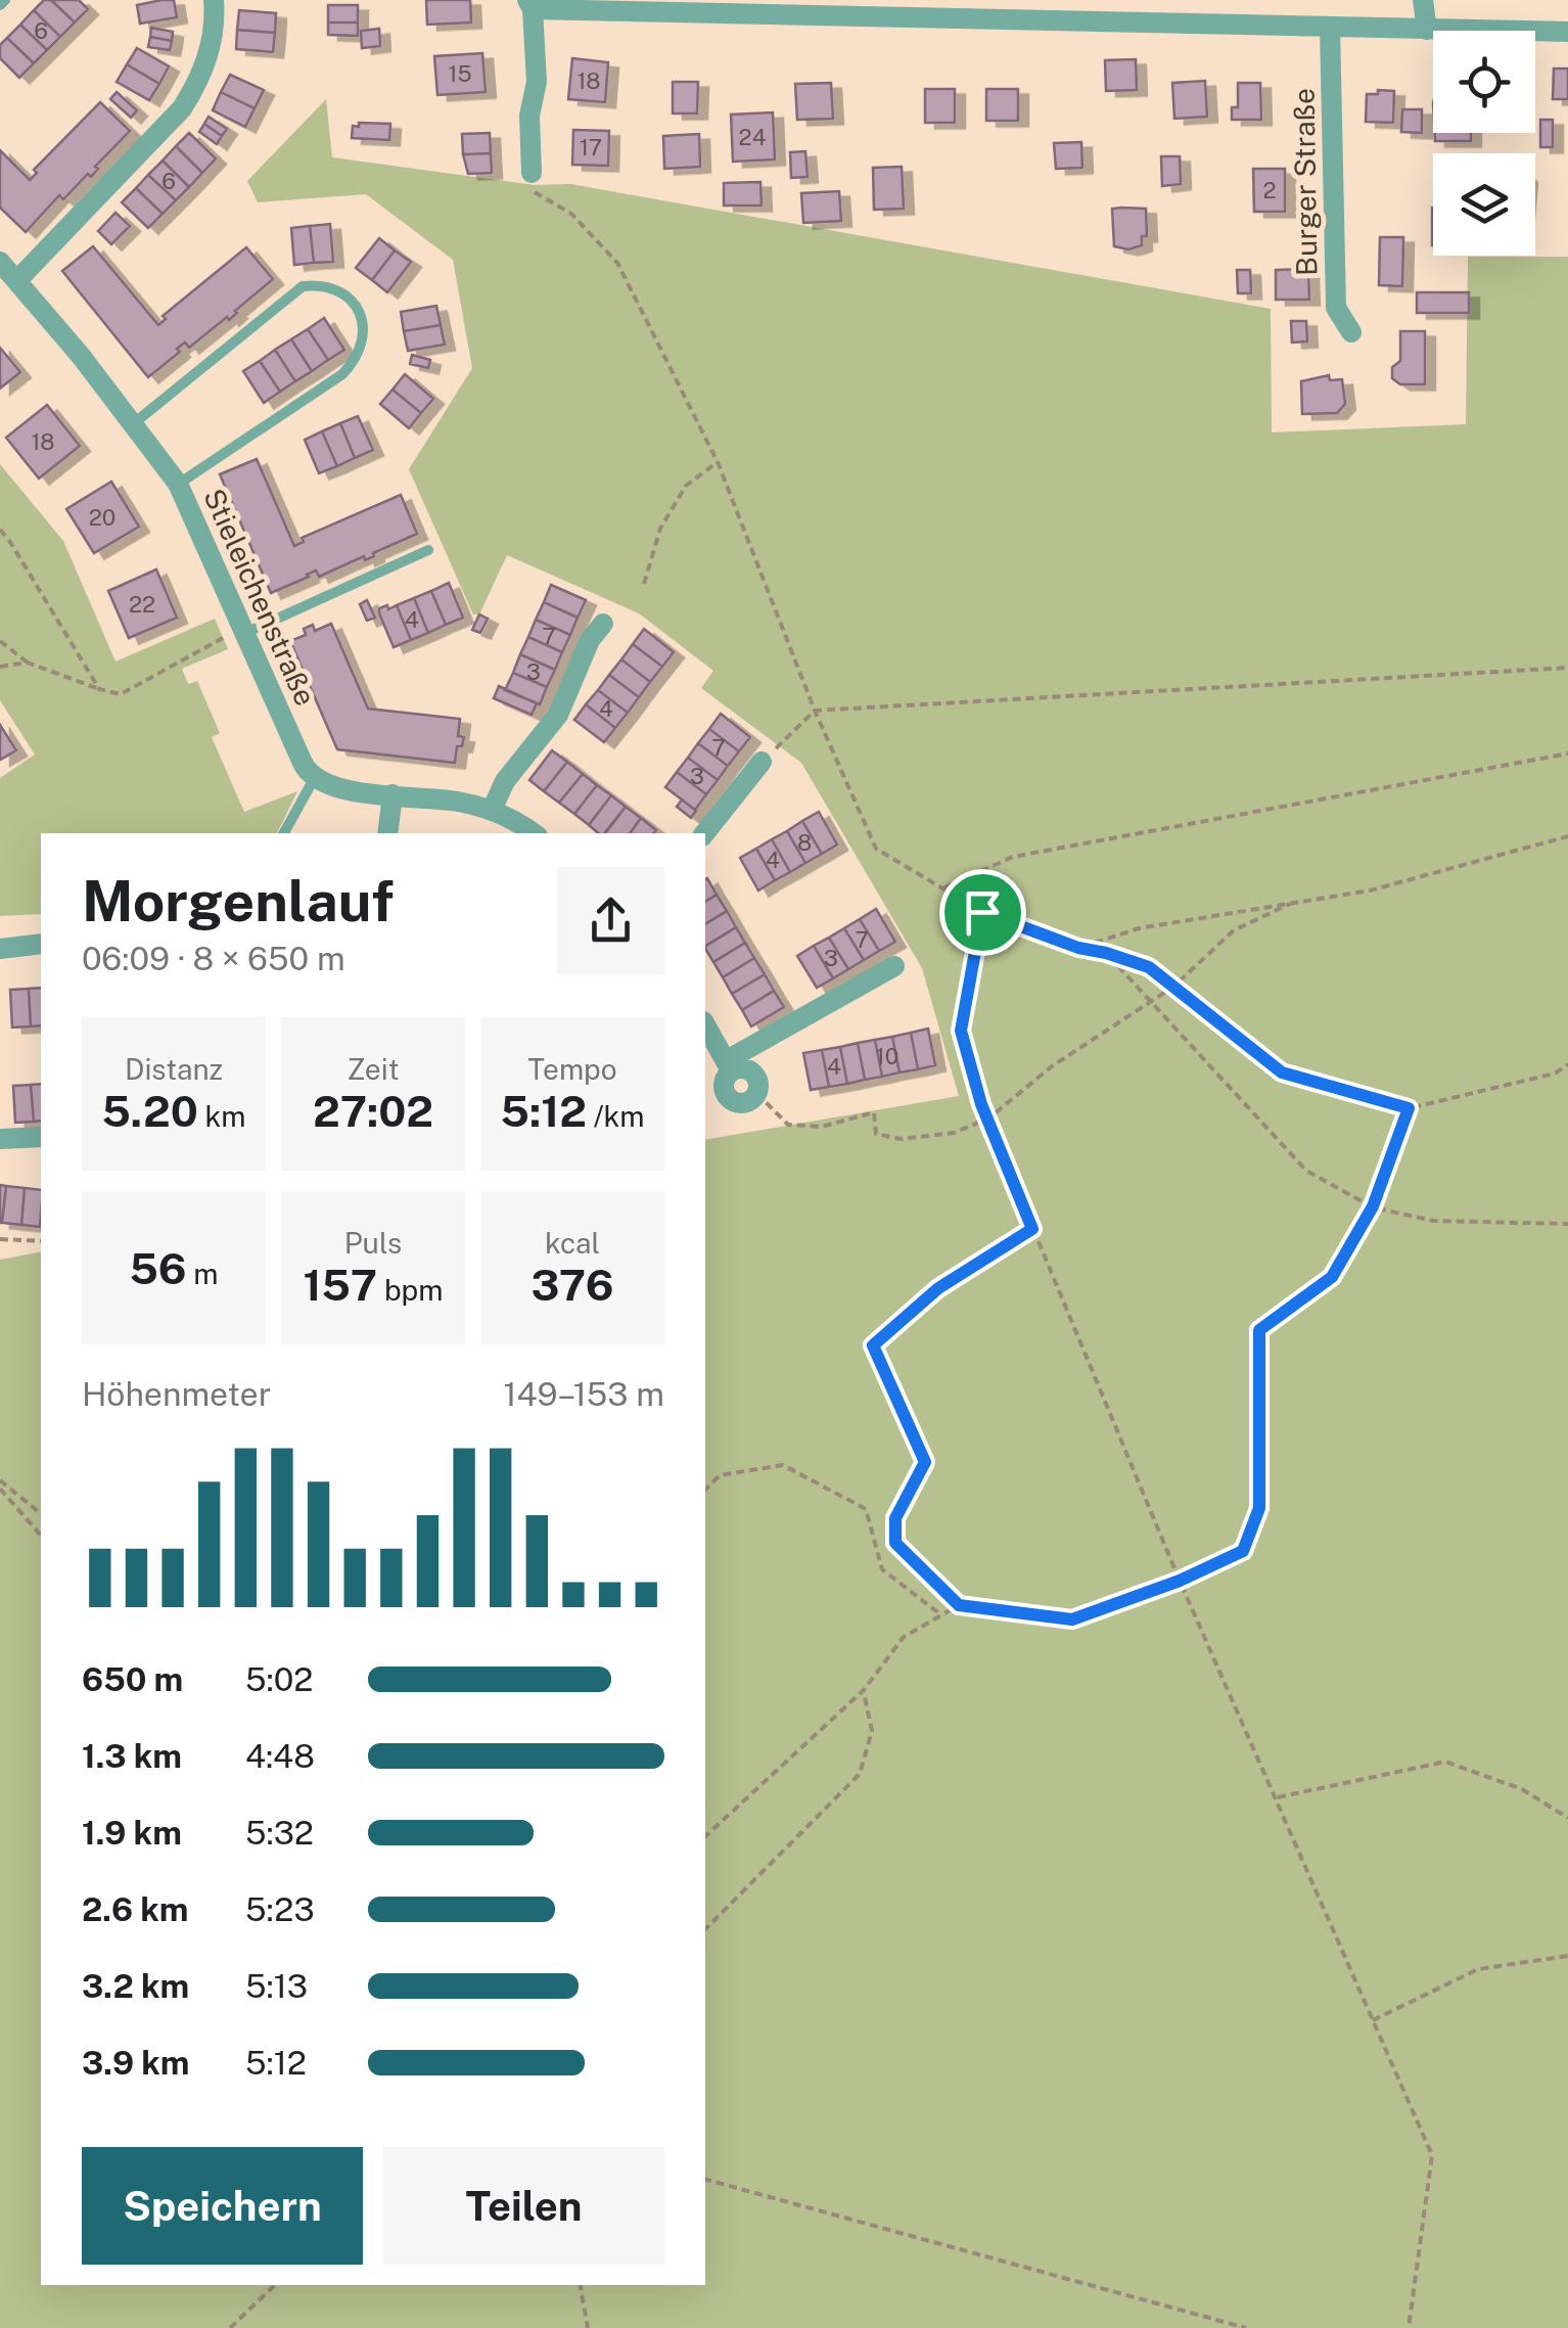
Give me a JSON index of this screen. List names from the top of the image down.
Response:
{
  "streets": {
    "street": ["Burger Straße", "Stieleichenstraße"]
  },
  "house_numbers": [
    "6",
    "15",
    "18",
    "24",
    "17",
    "6",
    "2",
    "18",
    "20",
    "22",
    "4",
    "7",
    "3",
    "4",
    "7",
    "3",
    "8",
    "4",
    "7",
    "3",
    "10",
    "4"
  ],
  "page": {
    "heading": ["Morgenlauf", "06:09 · 8 × 650 m"],
    "stats": [
      ["Distanz", "5.20 km"],
      ["Zeit", "27:02"],
      ["Tempo", "5:12 /km"],
      ["56 m"],
      ["Puls", "157 bpm"],
      ["kcal", "376"]
    ],
    "chart": ["Höhenmeter", "149–153 m"],
    "list": [
      {
        "name": "650 m",
        "note": "5:02"
      },
      {
        "name": "1.3 km",
        "note": "4:48"
      },
      {
        "name": "1.9 km",
        "note": "5:32"
      },
      {
        "name": "2.6 km",
        "note": "5:23"
      },
      {
        "name": "3.2 km",
        "note": "5:13"
      },
      {
        "name": "3.9 km",
        "note": "5:12"
      }
    ],
    "buttons": ["Speichern", "Teilen"]
  }
}
